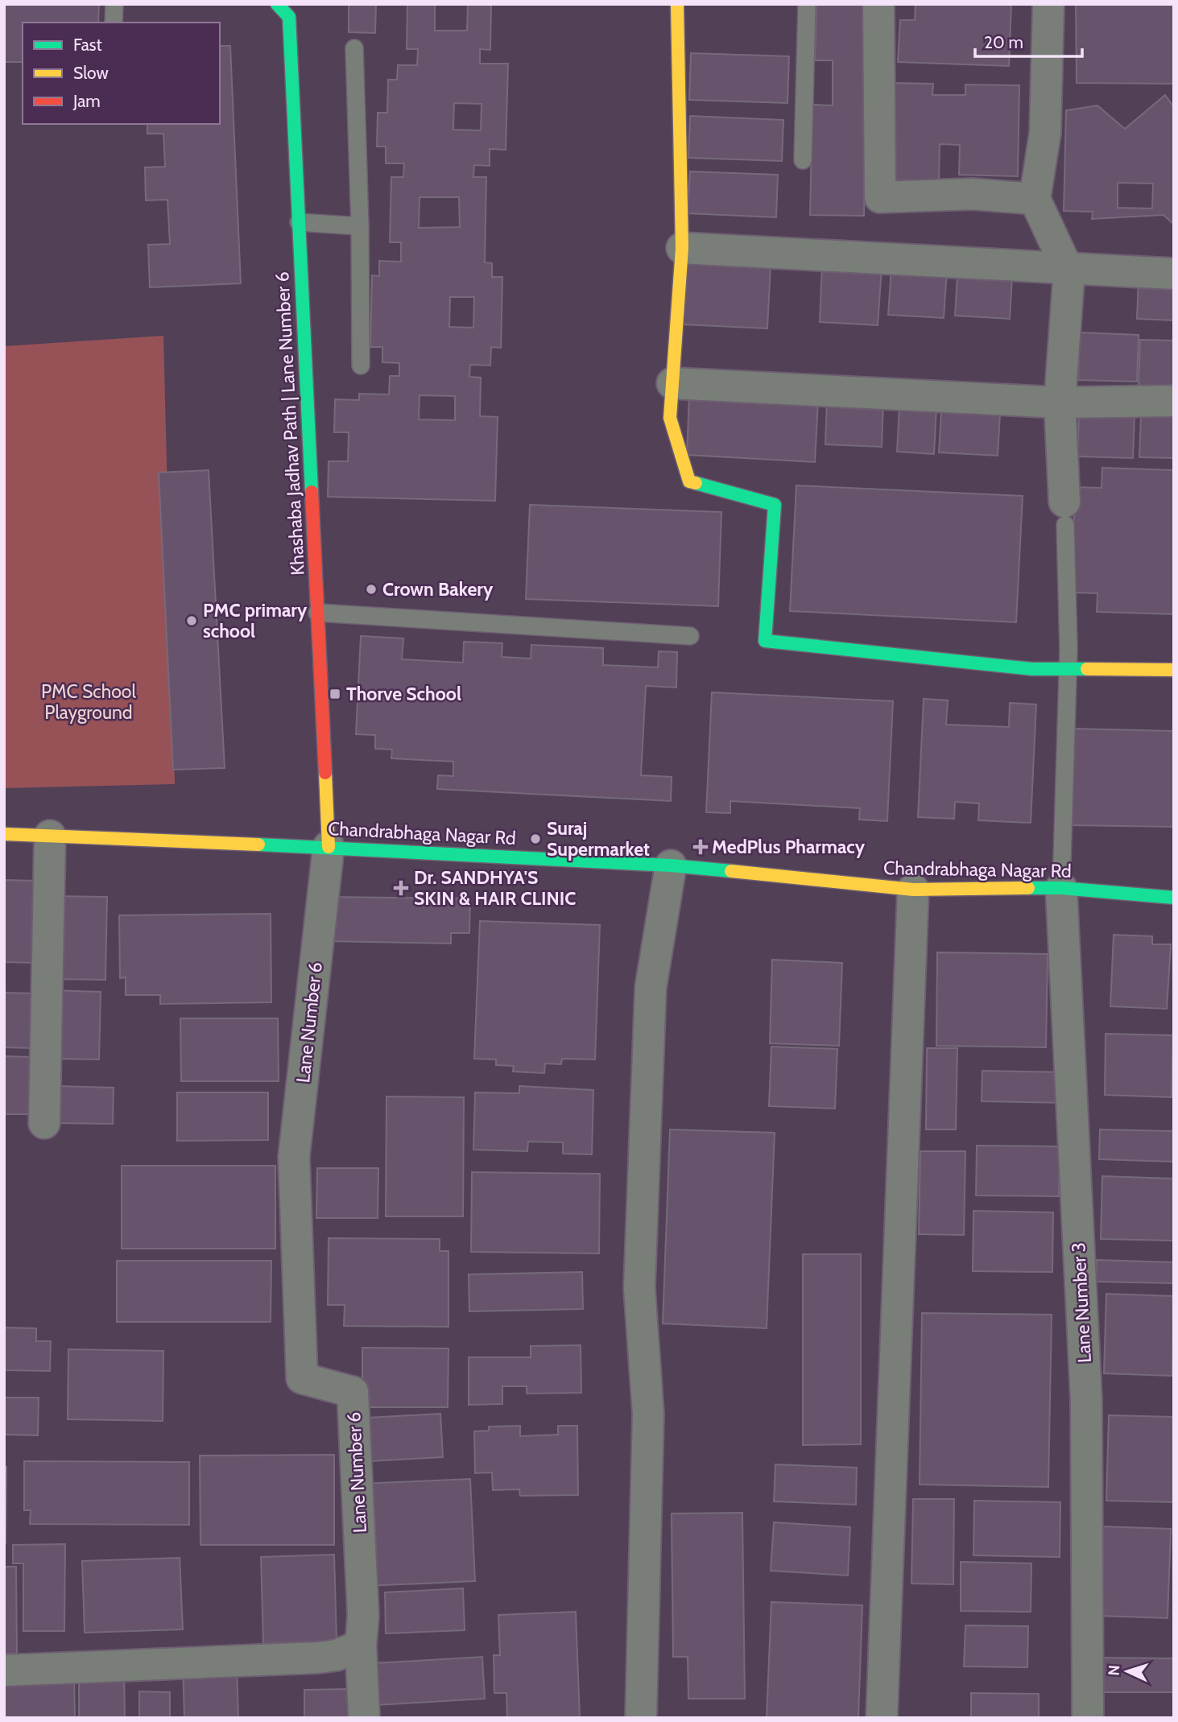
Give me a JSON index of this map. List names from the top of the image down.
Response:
{
  "streets": {
    "street": [
      "Khashaba Jadhav Path | Lane Number 6",
      "Chandrabhaga Nagar Rd",
      "Lane Number 6",
      "Lane Number 3"
    ]
  },
  "crossings": [
    ["Khashaba Jadhav Path | Lane Number 6", "Chandrabhaga Nagar Rd"],
    ["Khashaba Jadhav Path | Lane Number 6", "Lane Number 6"],
    ["Chandrabhaga Nagar Rd", "Lane Number 6"],
    ["Chandrabhaga Nagar Rd", "Lane Number 3"]
  ],
  "parks": ["PMC School Playground"],
  "places": {
    "other": ["Crown Bakery", "PMC primary school", "Suraj Supermarket"],
    "transit": ["Thorve School"],
    "health": ["MedPlus Pharmacy", "Dr. SANDHYA'S SKIN & HAIR CLINIC"]
  },
  "legend": ["Fast", "Slow", "Jam"],
  "scale_bar": "20 m",
  "north": "left"
}
